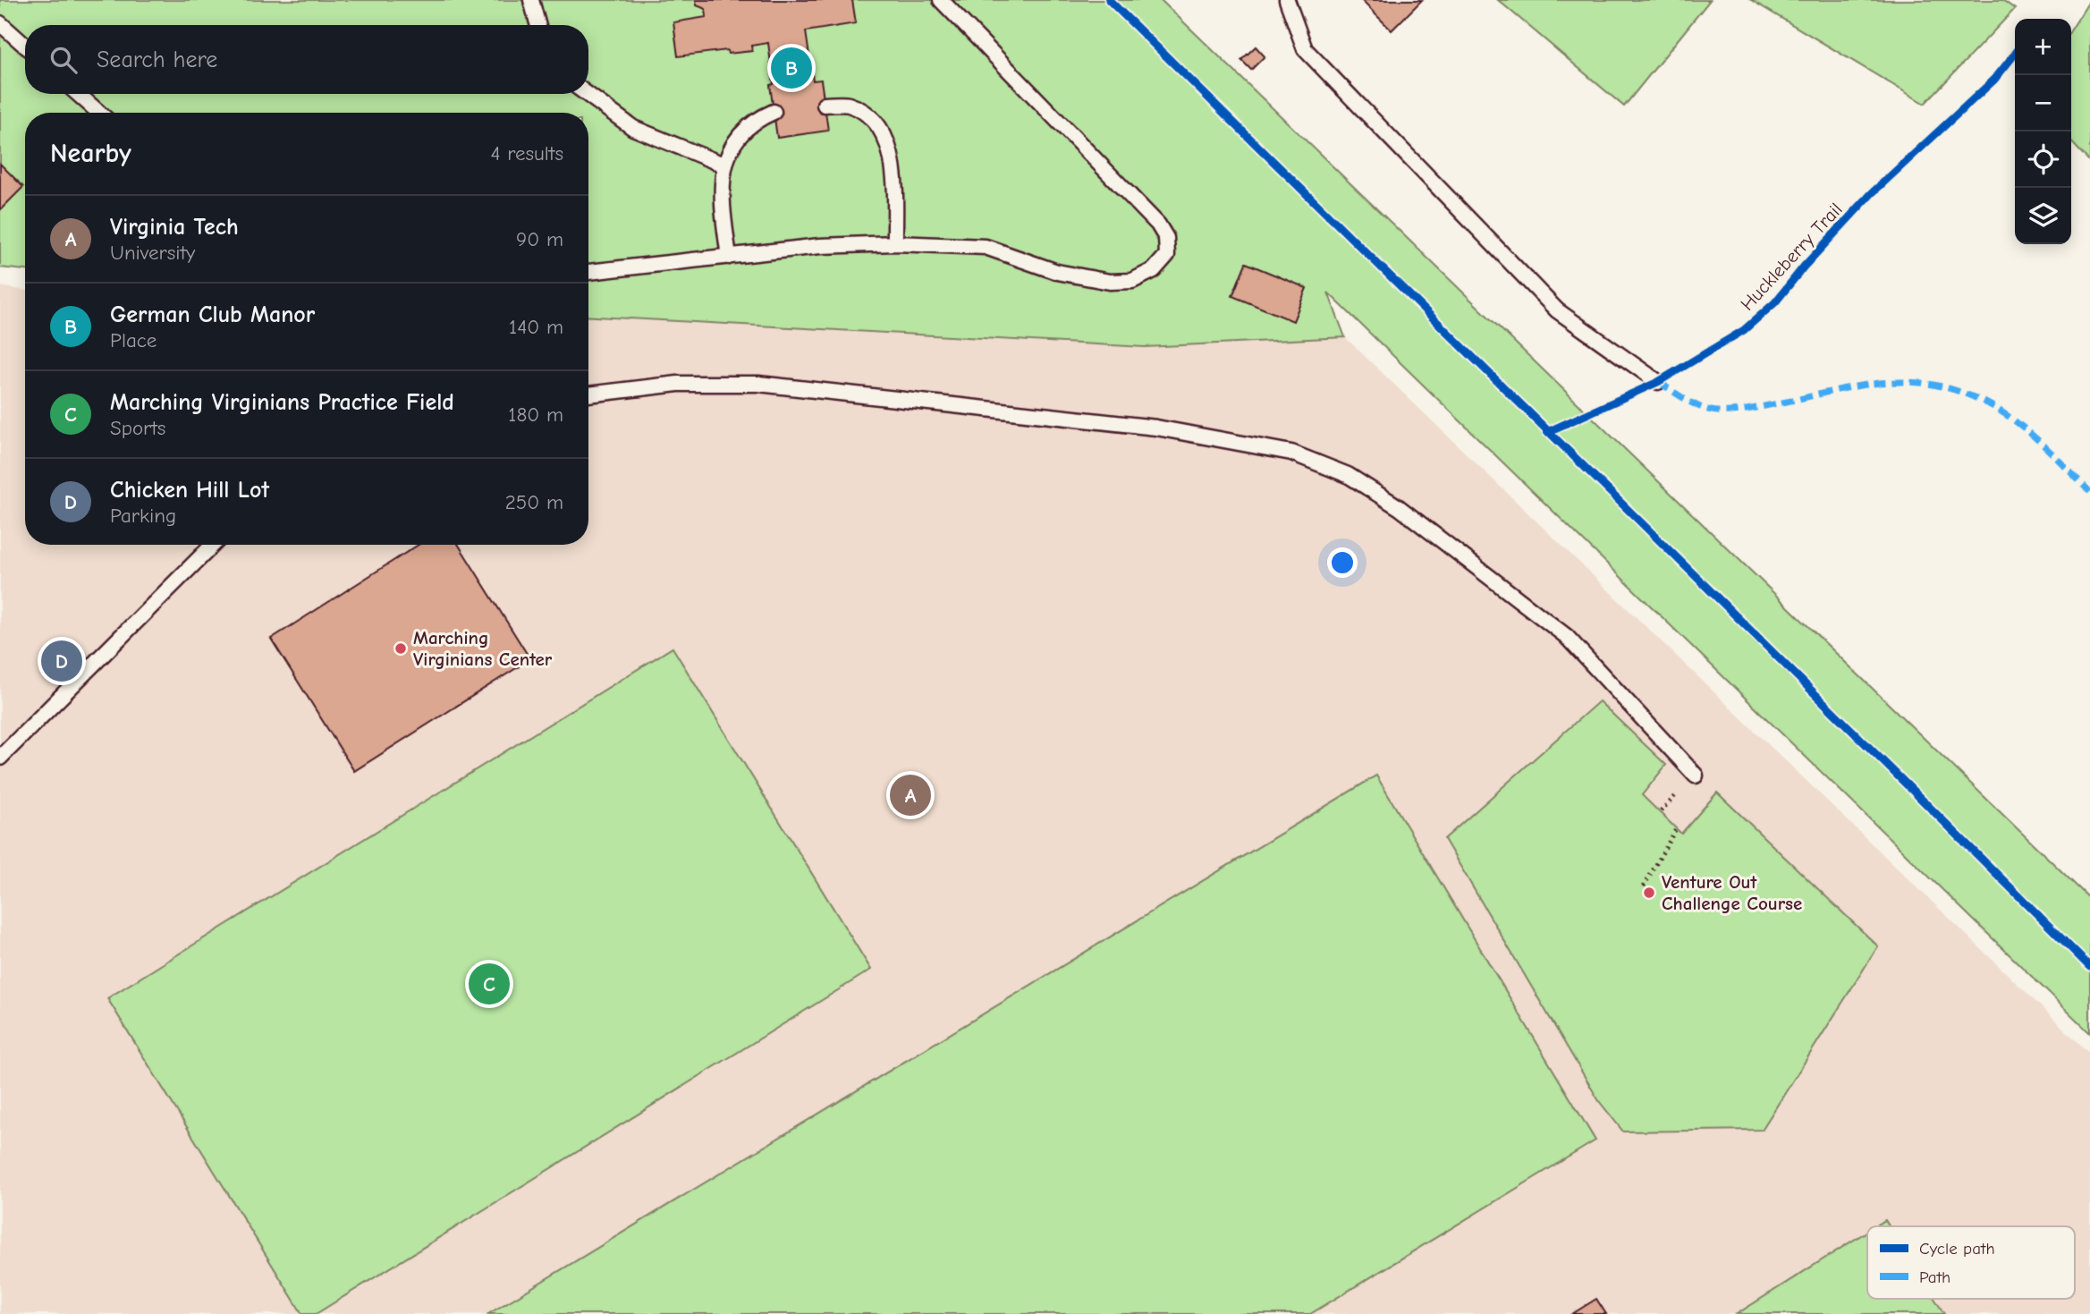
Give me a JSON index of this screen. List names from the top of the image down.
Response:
{
  "streets": {
    "cycle path": ["Huckleberry Trail"]
  },
  "places": ["Marching Virginians Center", "Venture Out Challenge Course"],
  "legend": ["Cycle path", "Path"],
  "page": {
    "map_buttons": ["+", "−"],
    "search": "Search here",
    "pins": [
      "B",
      "D",
      "A",
      "C"
    ],
    "heading": ["Nearby", "4 results"],
    "list": [
      {
        "mark": "A",
        "name": "Virginia Tech",
        "note": "University",
        "value": "90 m"
      },
      {
        "mark": "B",
        "name": "German Club Manor",
        "note": "Place",
        "value": "140 m"
      },
      {
        "mark": "C",
        "name": "Marching Virginians Practice Field",
        "note": "Sports",
        "value": "180 m"
      },
      {
        "mark": "D",
        "name": "Chicken Hill Lot",
        "note": "Parking",
        "value": "250 m"
      }
    ]
  }
}
